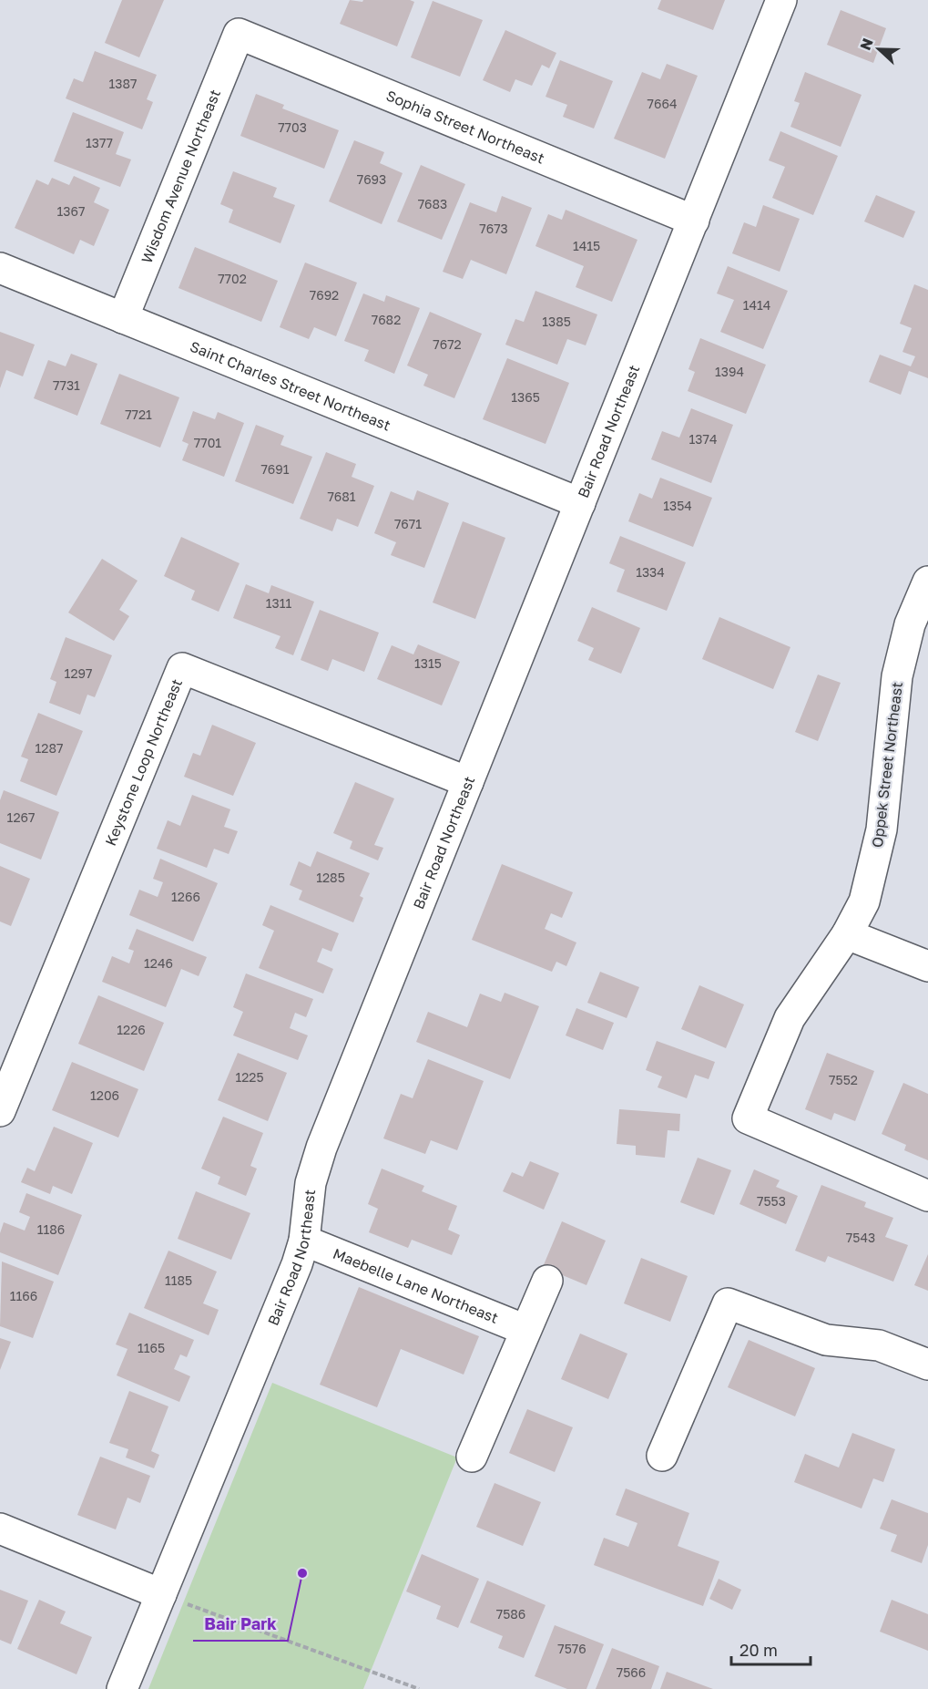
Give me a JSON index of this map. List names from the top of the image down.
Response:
{
  "streets": {
    "street": [
      "Sophia Street Northeast",
      "Wisdom Avenue Northeast",
      "Saint Charles Street Northeast",
      "Bair Road Northeast",
      "Keystone Loop Northeast",
      "Oppek Street Northeast",
      "Maebelle Lane Northeast"
    ]
  },
  "crossings": [
    ["Sophia Street Northeast", "Wisdom Avenue Northeast"],
    ["Sophia Street Northeast", "Bair Road Northeast"],
    ["Wisdom Avenue Northeast", "Saint Charles Street Northeast"],
    ["Saint Charles Street Northeast", "Bair Road Northeast"],
    ["Bair Road Northeast", "Keystone Loop Northeast"],
    ["Bair Road Northeast", "Maebelle Lane Northeast"]
  ],
  "places": ["Bair Park"],
  "house_numbers": [
    "1387",
    "7664",
    "7703",
    "1377",
    "7693",
    "7683",
    "1367",
    "7673",
    "1415",
    "7702",
    "7692",
    "1414",
    "7682",
    "1385",
    "7672",
    "1394",
    "7731",
    "1365",
    "7721",
    "1374",
    "7701",
    "7691",
    "7681",
    "1354",
    "7671",
    "1334",
    "1311",
    "1315",
    "1297",
    "1287",
    "1267",
    "1285",
    "1266",
    "1246",
    "1226",
    "1225",
    "7552",
    "1206",
    "7553",
    "1186",
    "7543",
    "1185",
    "1166",
    "1165",
    "7586",
    "7576",
    "7566"
  ],
  "scale_bar": "20 m",
  "north": "left"
}
